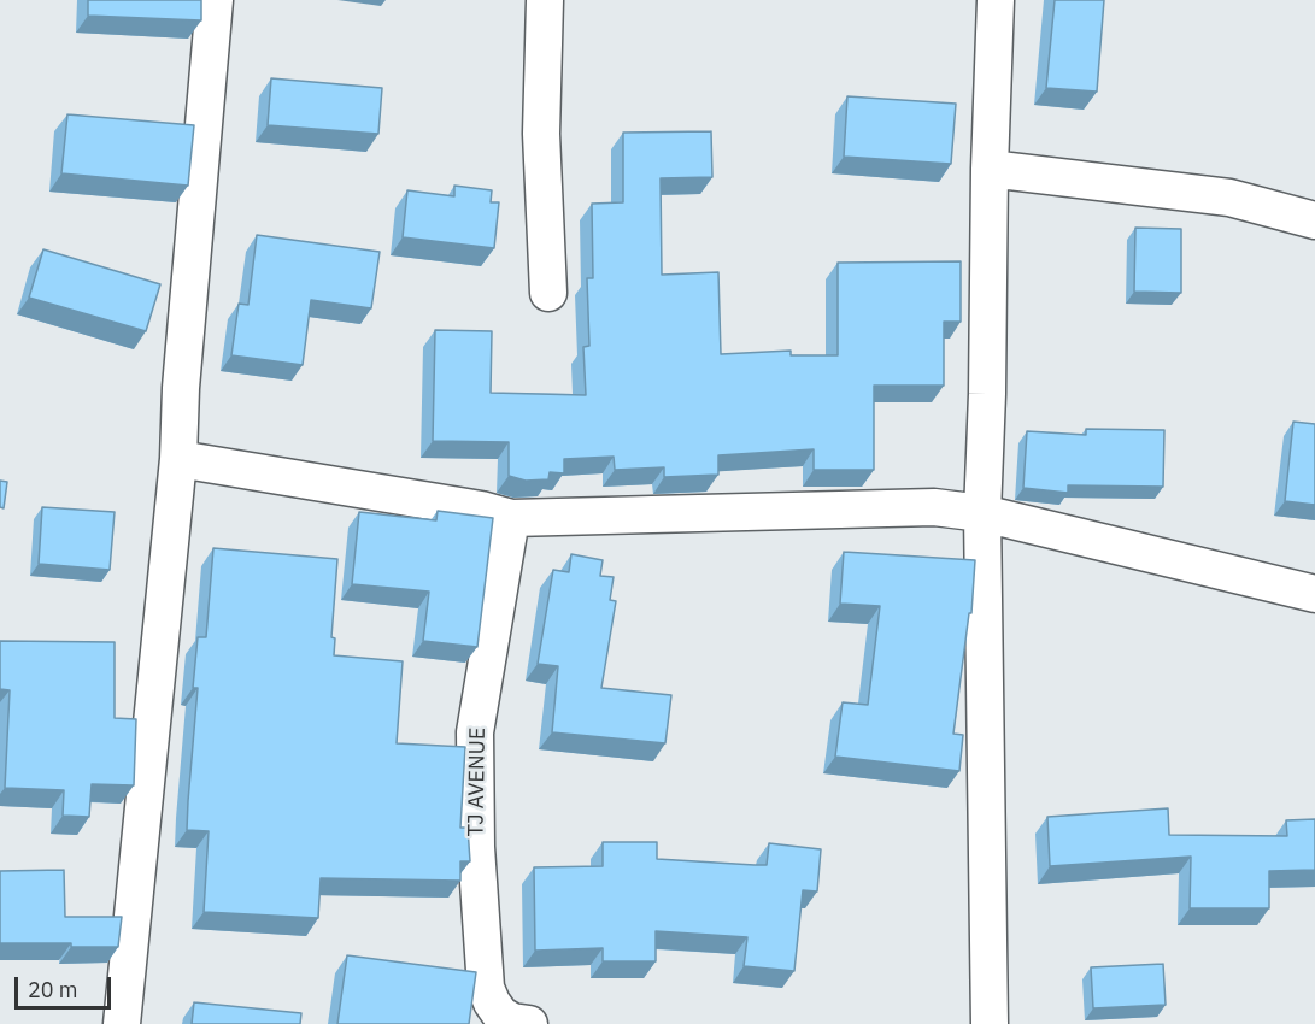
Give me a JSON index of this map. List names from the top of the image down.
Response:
{
  "streets": {
    "street": ["TJ AVENUE"]
  },
  "scale_bar": "20 m"
}
